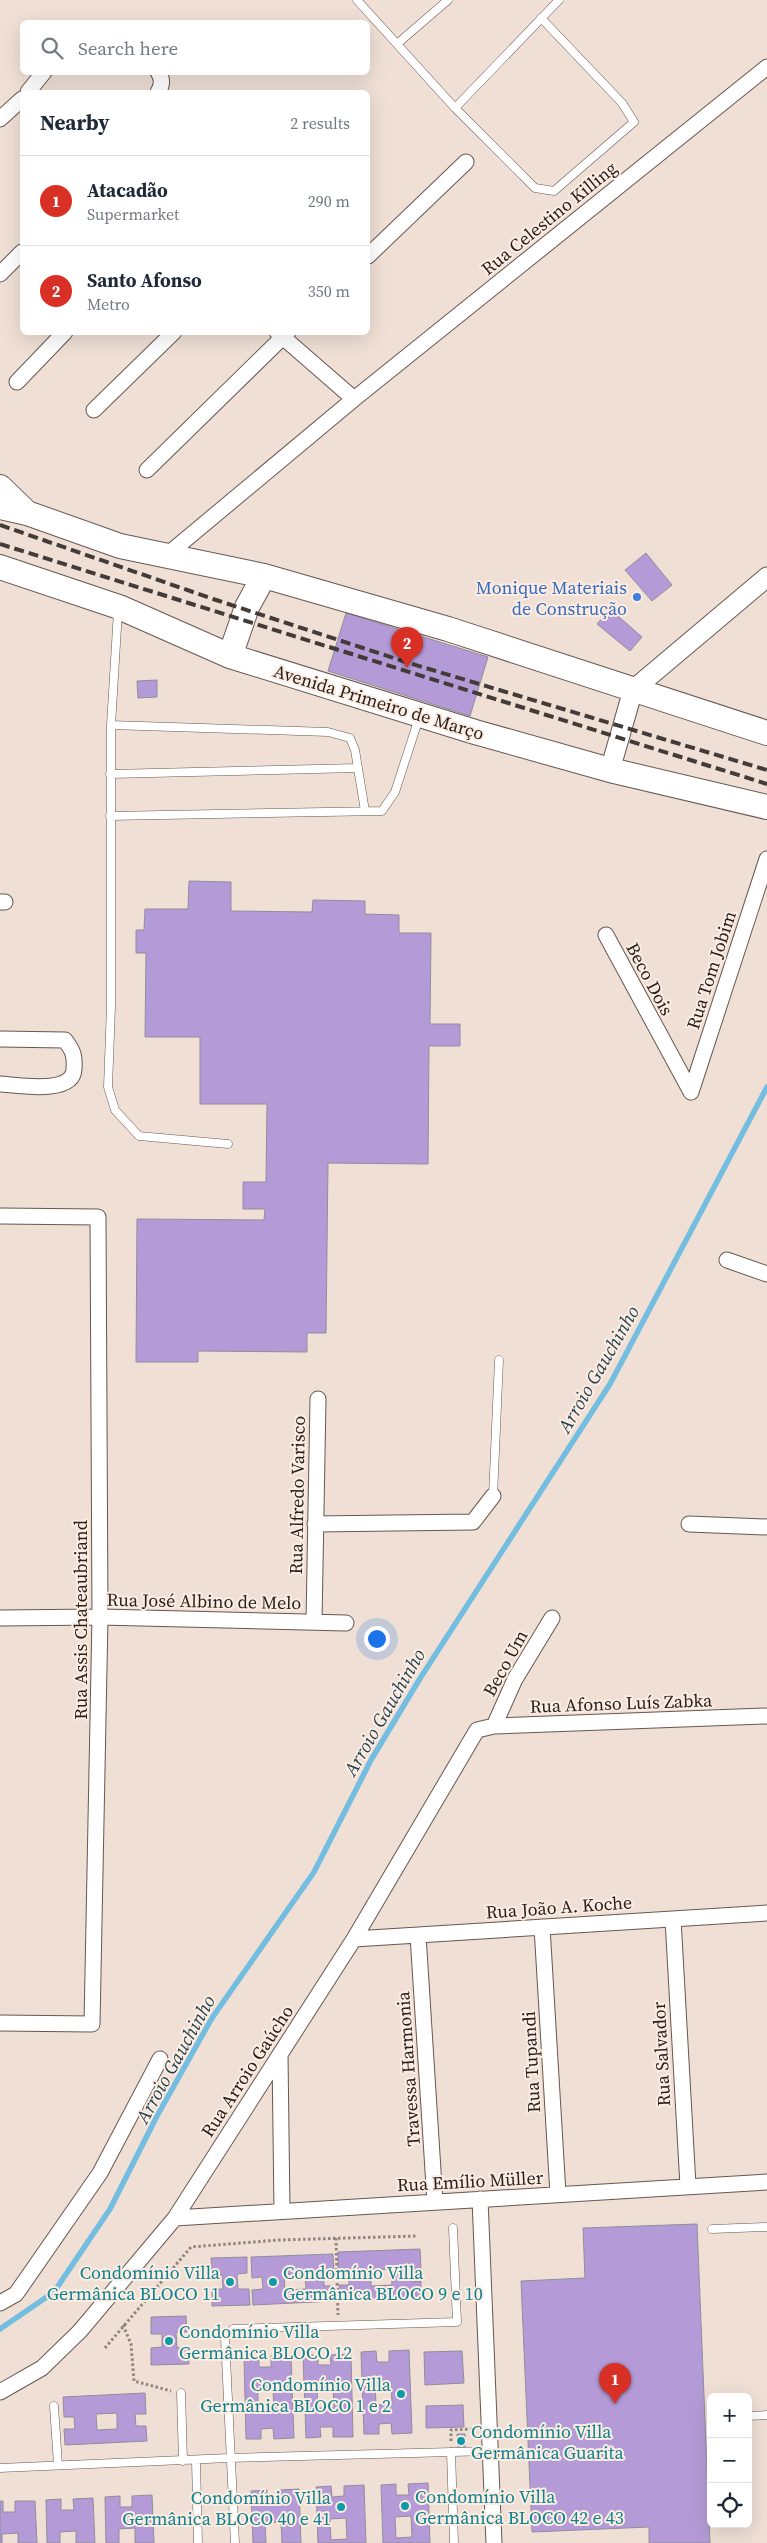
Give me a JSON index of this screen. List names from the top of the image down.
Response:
{
  "streets": {
    "main road": ["Avenida Primeiro de Março"],
    "street": [
      "Rua Celestino Killing",
      "Rua Tom Jobim",
      "Beco Dois",
      "Rua Alfredo Varisco",
      "Rua José Albino de Melo",
      "Rua Assis Chateaubriand",
      "Beco Um",
      "Rua Afonso Luís Zabka",
      "Rua João A. Koche",
      "Rua Salvador",
      "Rua Tupandi",
      "Travessa Harmonia",
      "Rua Arroio Gaúcho",
      "Rua Emílio Müller"
    ]
  },
  "crossings": [
    ["Rua Tom Jobim", "Beco Dois"],
    ["Rua Alfredo Varisco", "Rua José Albino de Melo"],
    ["Rua José Albino de Melo", "Rua Assis Chateaubriand"],
    ["Beco Um", "Rua Afonso Luís Zabka"],
    ["Rua Afonso Luís Zabka", "Rua Arroio Gaúcho"],
    ["Rua João A. Koche", "Rua Salvador"],
    ["Rua João A. Koche", "Rua Tupandi"],
    ["Rua João A. Koche", "Travessa Harmonia"],
    ["Rua João A. Koche", "Rua Arroio Gaúcho"],
    ["Rua Salvador", "Rua Emílio Müller"],
    ["Rua Tupandi", "Rua Emílio Müller"],
    ["Travessa Harmonia", "Rua Emílio Müller"],
    ["Rua Arroio Gaúcho", "Rua Emílio Müller"]
  ],
  "water": ["Arroio Gauchinho"],
  "places": [
    "Monique Materiais de Construção",
    "Condomínio Villa Germânica BLOCO 11",
    "Condomínio Villa Germânica BLOCO 9 e 10",
    "Condomínio Villa Germânica BLOCO 12",
    "Condomínio Villa Germânica BLOCO 1 e 2",
    "Condomínio Villa Germânica Guarita",
    "Condomínio Villa Germânica BLOCO 42 e 43",
    "Condomínio Villa Germânica BLOCO 40 e 41"
  ],
  "page": {
    "search": "Search here",
    "heading": ["Nearby", "2 results"],
    "list": [
      {
        "mark": "1",
        "name": "Atacadão",
        "note": "Supermarket",
        "value": "290 m"
      },
      {
        "mark": "2",
        "name": "Santo Afonso",
        "note": "Metro",
        "value": "350 m"
      }
    ],
    "pins": ["2", "1"],
    "map_buttons": ["+", "−"]
  }
}
